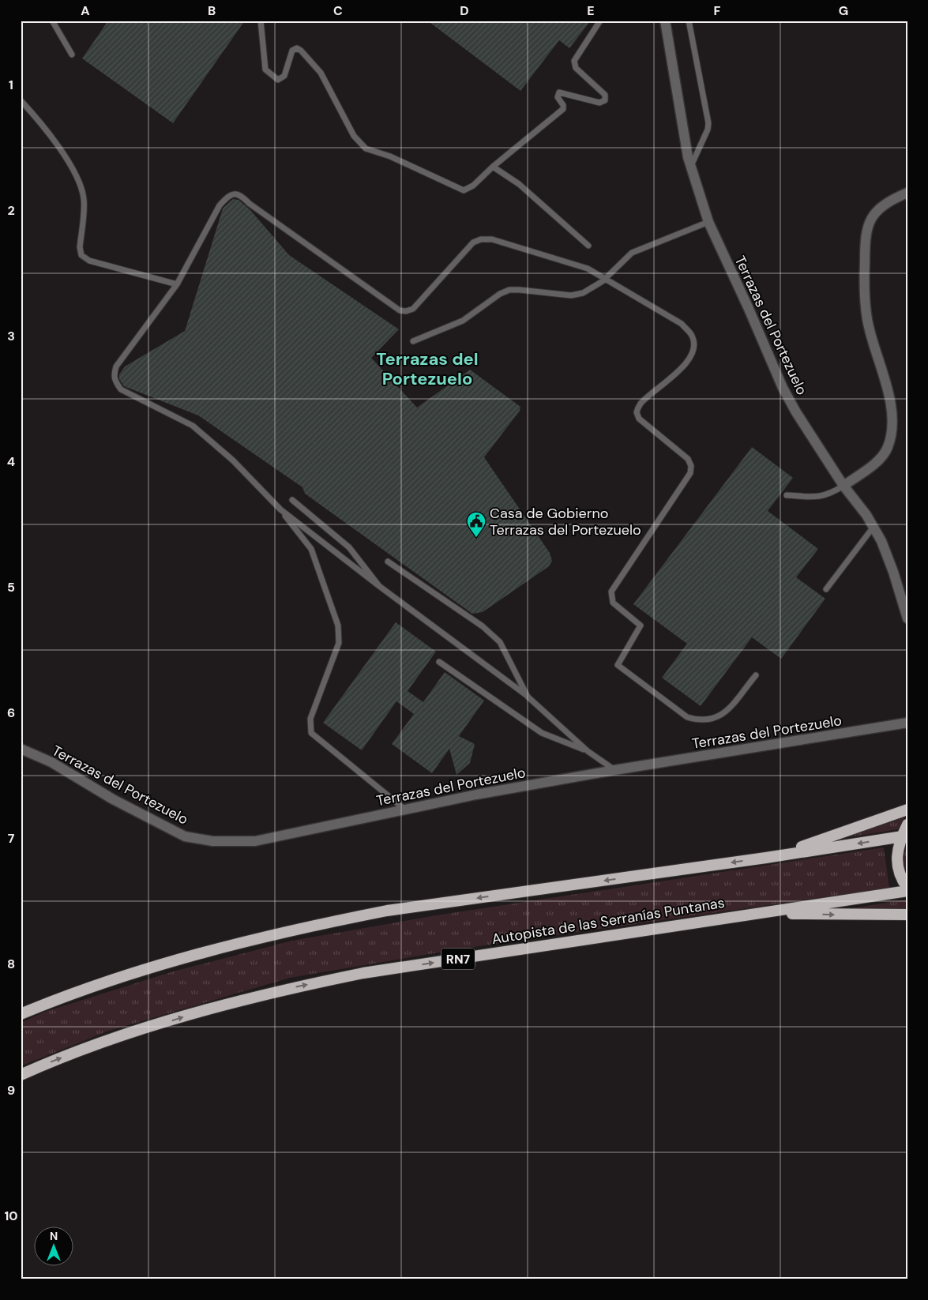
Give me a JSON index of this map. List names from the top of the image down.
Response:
{
  "streets": {
    "highway": ["Autopista de las Serranías Puntanas", "RN7"],
    "street": ["Terrazas del Portezuelo"]
  },
  "districts": ["Terrazas del Portezuelo"],
  "places": {
    "public building": ["Casa de Gobierno Terrazas del Portezuelo"]
  },
  "north": "top",
  "grid": {
    "columns": [
      "A",
      "B",
      "C",
      "D",
      "E",
      "F",
      "G"
    ],
    "rows": [
      "1",
      "2",
      "3",
      "4",
      "5",
      "6",
      "7",
      "8",
      "9",
      "10"
    ]
  }
}
